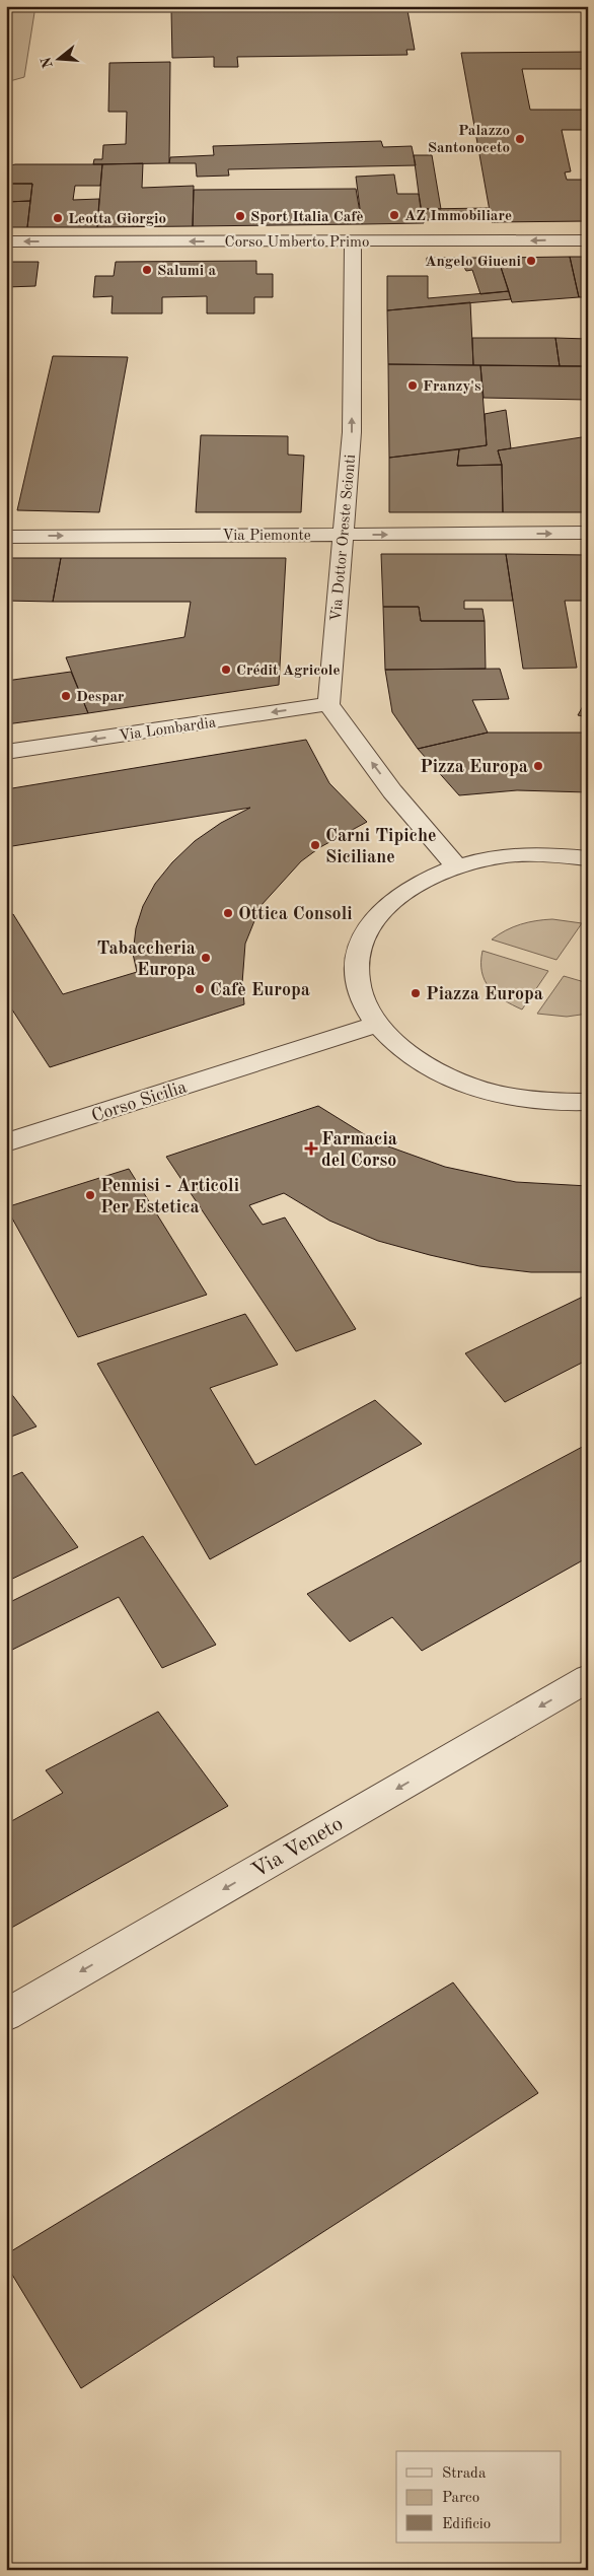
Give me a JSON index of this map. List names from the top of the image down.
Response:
{
  "streets": {
    "street": [
      "Corso Umberto Primo",
      "Via Piemonte",
      "Via Dottor Oreste Scionti",
      "Via Lombardia",
      "Corso Sicilia",
      "Via Veneto"
    ]
  },
  "crossings": [
    ["Corso Umberto Primo", "Via Dottor Oreste Scionti"],
    ["Via Piemonte", "Via Dottor Oreste Scionti"],
    ["Via Dottor Oreste Scionti", "Via Lombardia"]
  ],
  "one_way": [
    "Corso Umberto Primo",
    "Via Piemonte",
    "Via Dottor Oreste Scionti",
    "Via Lombardia",
    "Via Veneto"
  ],
  "places": {
    "other": [
      "Palazzo Santonoceto",
      "AZ Immobiliare",
      "Sport Italia Cafè",
      "Leotta Giorgio",
      "Angelo Giueni",
      "Salumi a",
      "Franzy's",
      "Crédit Agricole",
      "Despar",
      "Pizza Europa",
      "Carni Tipiche Siciliane",
      "Ottica Consoli",
      "Tabaccheria Europa",
      "Cafè Europa",
      "Piazza Europa",
      "Pennisi - Articoli Per Estetica"
    ],
    "health": ["Farmacia del Corso"]
  },
  "legend": ["Strada", "Parco", "Edificio"],
  "north": "left"
}
